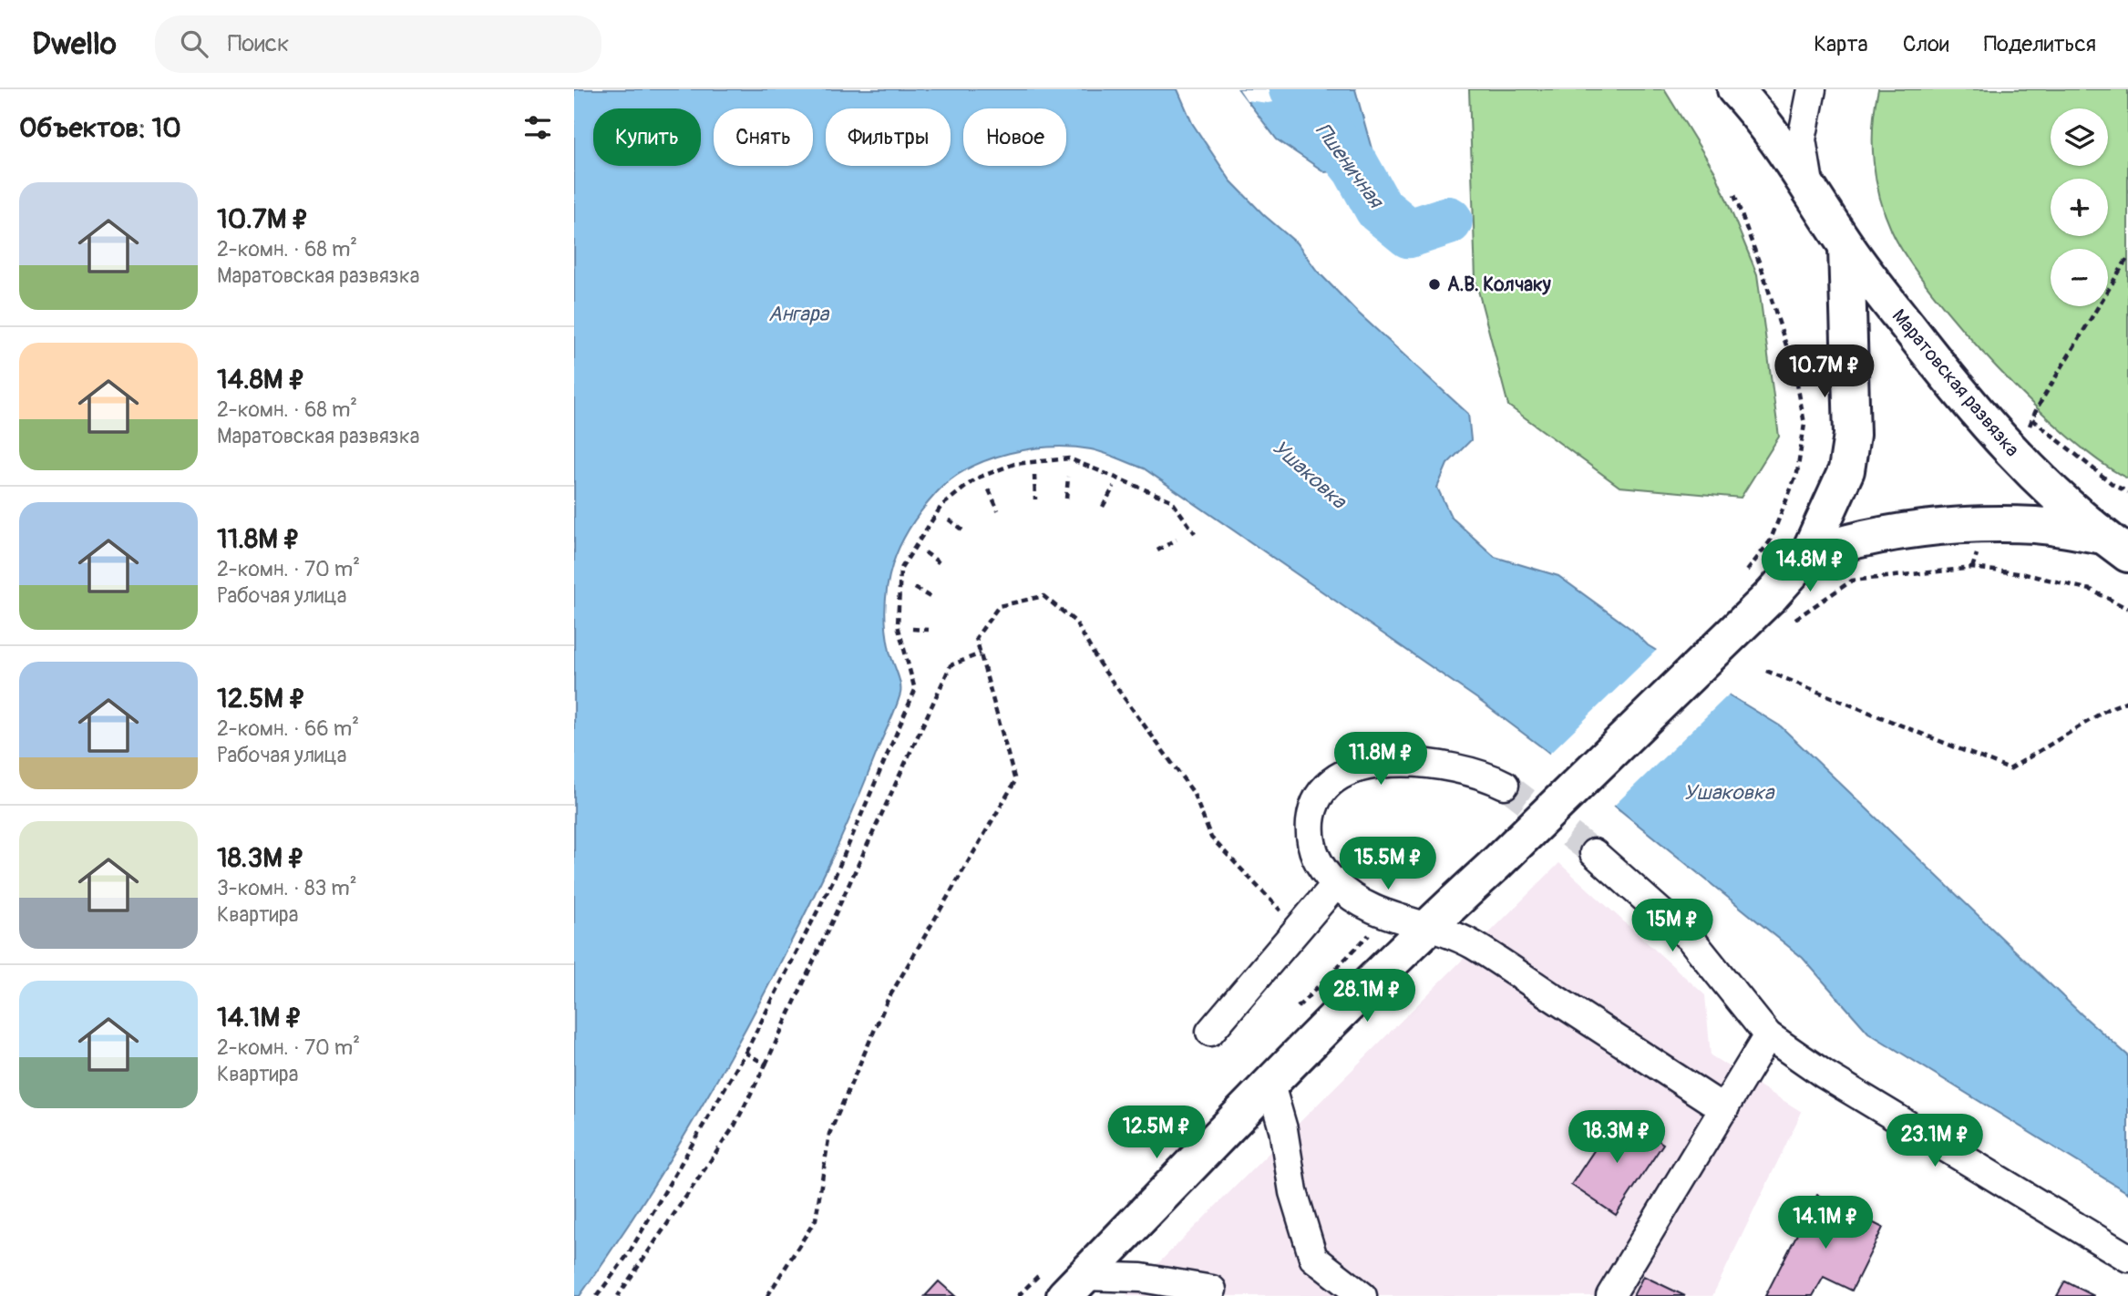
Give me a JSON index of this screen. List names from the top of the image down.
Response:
{
  "streets": {
    "main road": ["Маратовская развязка"]
  },
  "water": ["Пшеничная", "Ангара", "Ушаковка"],
  "places": ["А.В. Колчаку"],
  "page": {
    "header": "Dwello",
    "search": "Поиск",
    "nav": ["Карта", "Слои", "Поделиться"],
    "heading": "Объектов: 10",
    "map_buttons": ["+", "−"],
    "chip": [
      "Купить",
      "Снять",
      "Фильтры",
      "Новое"
    ],
    "list": [
      {
        "name": "10.7M ₽",
        "note": "2-комн. · 68 m² · Маратовская развязка"
      },
      {
        "name": "14.8M ₽",
        "note": "2-комн. · 68 m² · Маратовская развязка"
      },
      {
        "name": "11.8M ₽",
        "note": "2-комн. · 70 m² · Рабочая улица"
      },
      {
        "name": "12.5M ₽",
        "note": "2-комн. · 66 m² · Рабочая улица"
      },
      {
        "name": "18.3M ₽",
        "note": "3-комн. · 83 m² · Квартира"
      },
      {
        "name": "14.1M ₽",
        "note": "2-комн. · 70 m² · Квартира"
      }
    ],
    "price": [
      "10.7M ₽",
      "14.8M ₽",
      "11.8M ₽",
      "15.5M ₽",
      "15M ₽",
      "28.1M ₽",
      "12.5M ₽",
      "18.3M ₽",
      "23.1M ₽",
      "14.1M ₽"
    ]
  }
}
